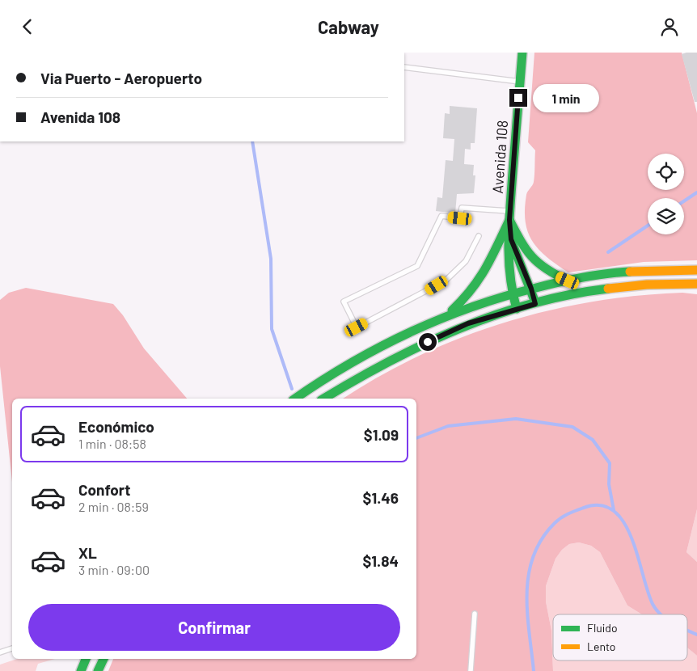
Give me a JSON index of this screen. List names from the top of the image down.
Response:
{
  "streets": {
    "main road": ["Avenida 108"]
  },
  "legend": ["Fluido", "Lento"],
  "page": {
    "header": "Cabway",
    "banner": ["Via Puerto - Aeropuerto", "Avenida 108"],
    "bubble": "1 min",
    "list": [
      {
        "name": "Económico",
        "note": "1 min · 08:58",
        "value": "$1.09"
      },
      {
        "name": "Confort",
        "note": "2 min · 08:59",
        "value": "$1.46"
      },
      {
        "name": "XL",
        "note": "3 min · 09:00",
        "value": "$1.84"
      }
    ],
    "buttons": "Confirmar"
  }
}
